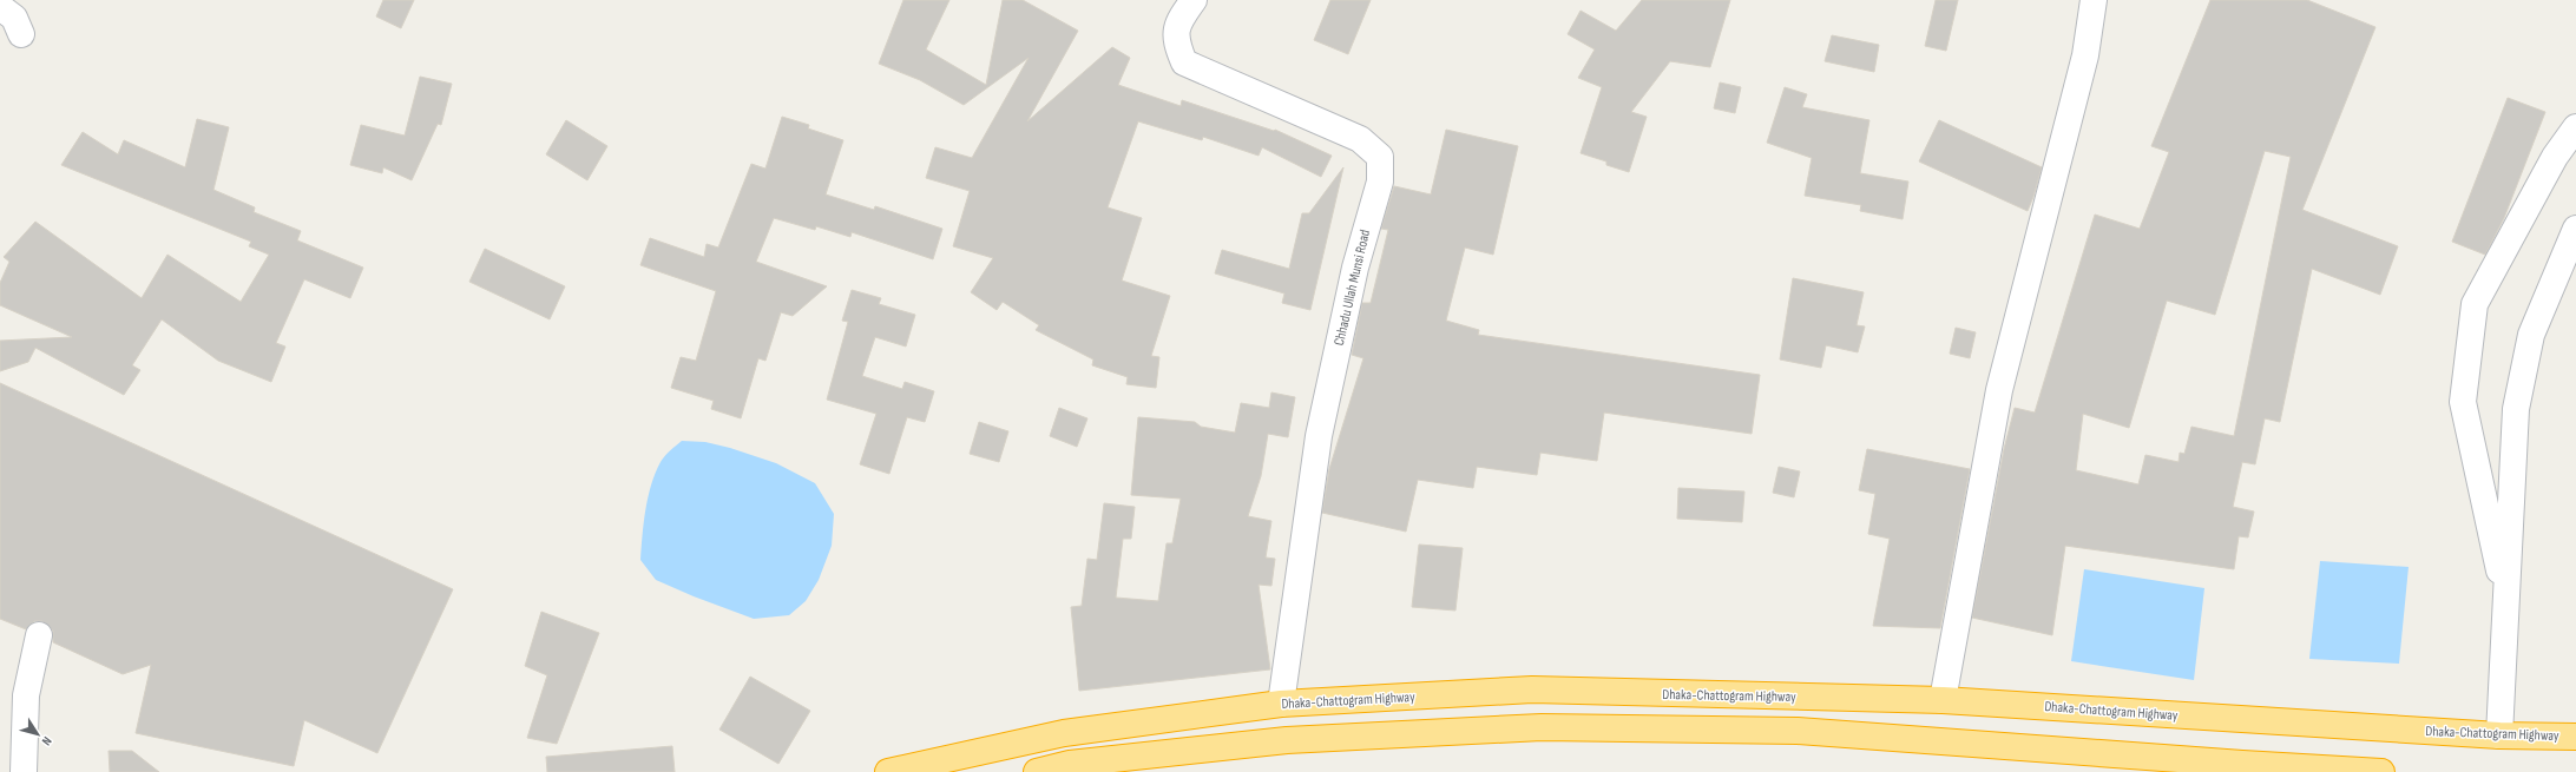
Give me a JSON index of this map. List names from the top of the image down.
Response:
{
  "streets": {
    "highway": ["Dhaka-Chattogram Highway"],
    "street": ["Chhadu Ullah Munsi Road"]
  },
  "crossings": [
    ["Chhadu Ullah Munsi Road", "Dhaka-Chattogram Highway"]
  ],
  "north": "bottom right"
}
